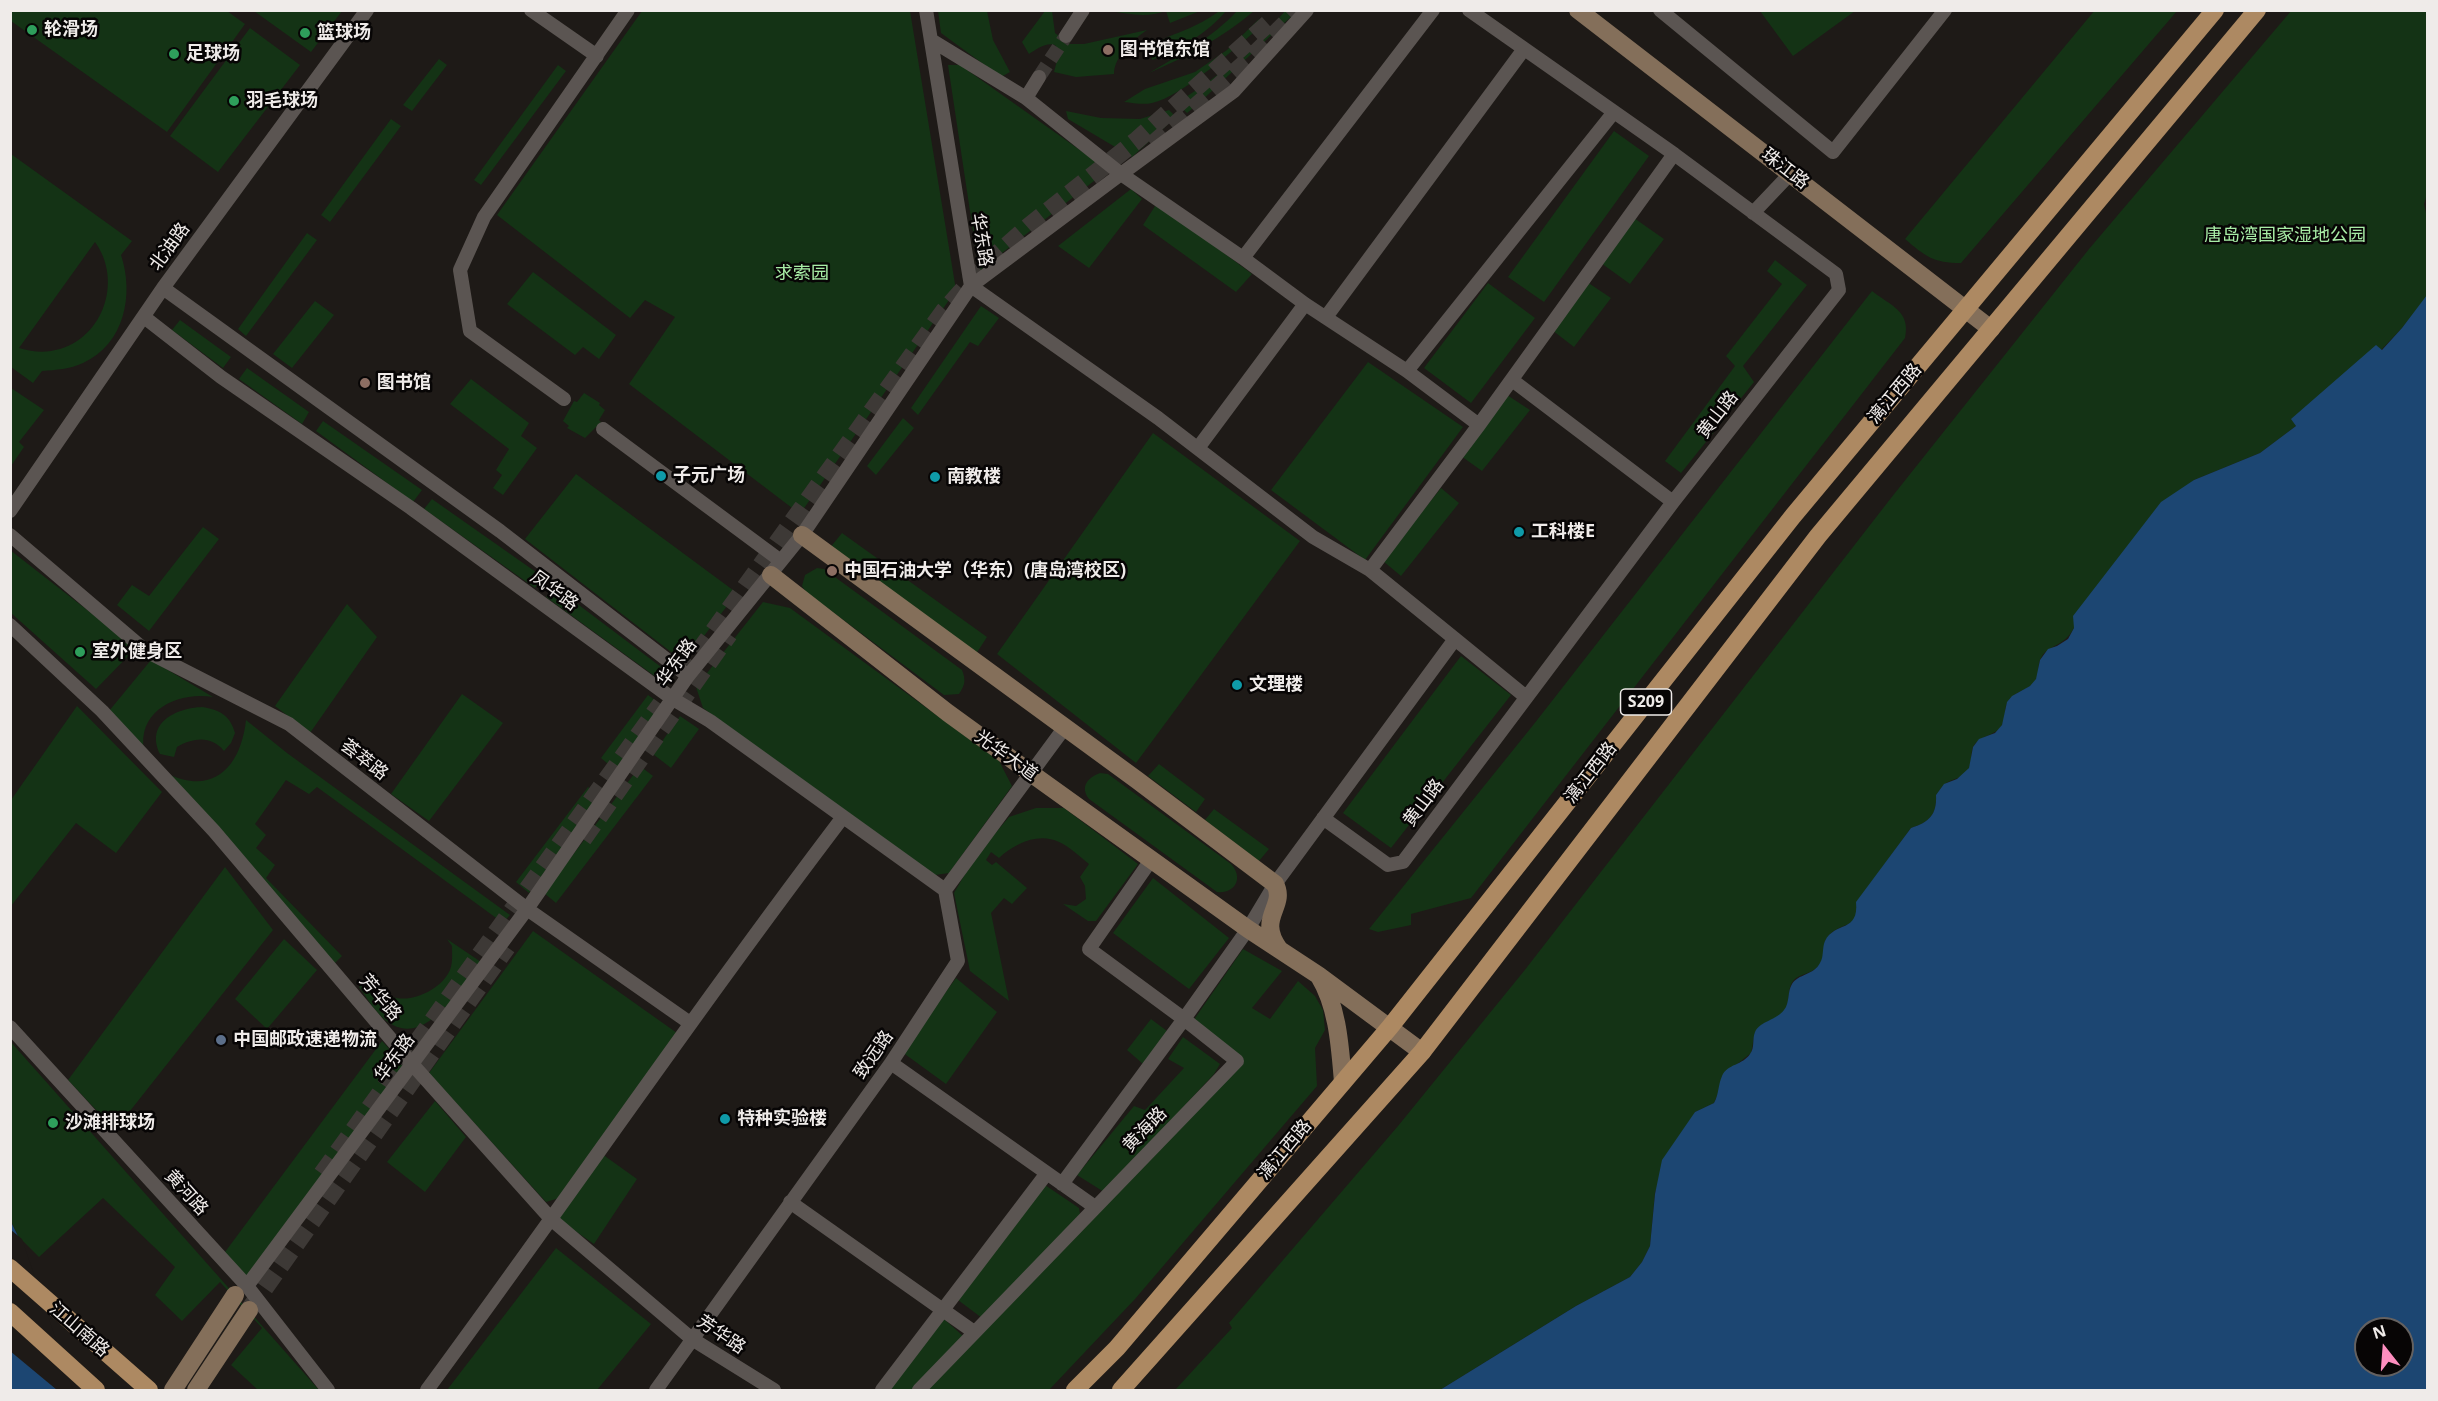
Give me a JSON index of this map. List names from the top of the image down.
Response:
{
  "streets": {
    "main road": ["漓江西路", "S209", "江山南路"],
    "street": [
      "珠江路",
      "华东路",
      "北油路",
      "黄山路",
      "凤华路",
      "光华大道",
      "荟萃路",
      "芳华路",
      "致远路",
      "黄海路",
      "黄河路"
    ]
  },
  "crossings": [
    ["珠江路", "漓江西路"],
    ["华东路", "凤华路"],
    ["华东路", "光华大道"],
    ["华东路", "荟萃路"],
    ["华东路", "芳华路"],
    ["华东路", "黄河路"],
    ["北油路", "凤华路"],
    ["漓江西路", "光华大道"],
    ["凤华路", "致远路"],
    ["芳华路", "致远路"]
  ],
  "parks": ["唐岛湾国家湿地公园", "求索园"],
  "places": [
    "轮滑场",
    "篮球场",
    "图书馆东馆",
    "足球场",
    "羽毛球场",
    "图书馆",
    "子元广场",
    "南教楼",
    "工科楼E",
    "中国石油大学（华东）(唐岛湾校区)",
    "室外健身区",
    "文理楼",
    "中国邮政速递物流",
    "特种实验楼",
    "沙滩排球场"
  ],
  "north": "top"
}
